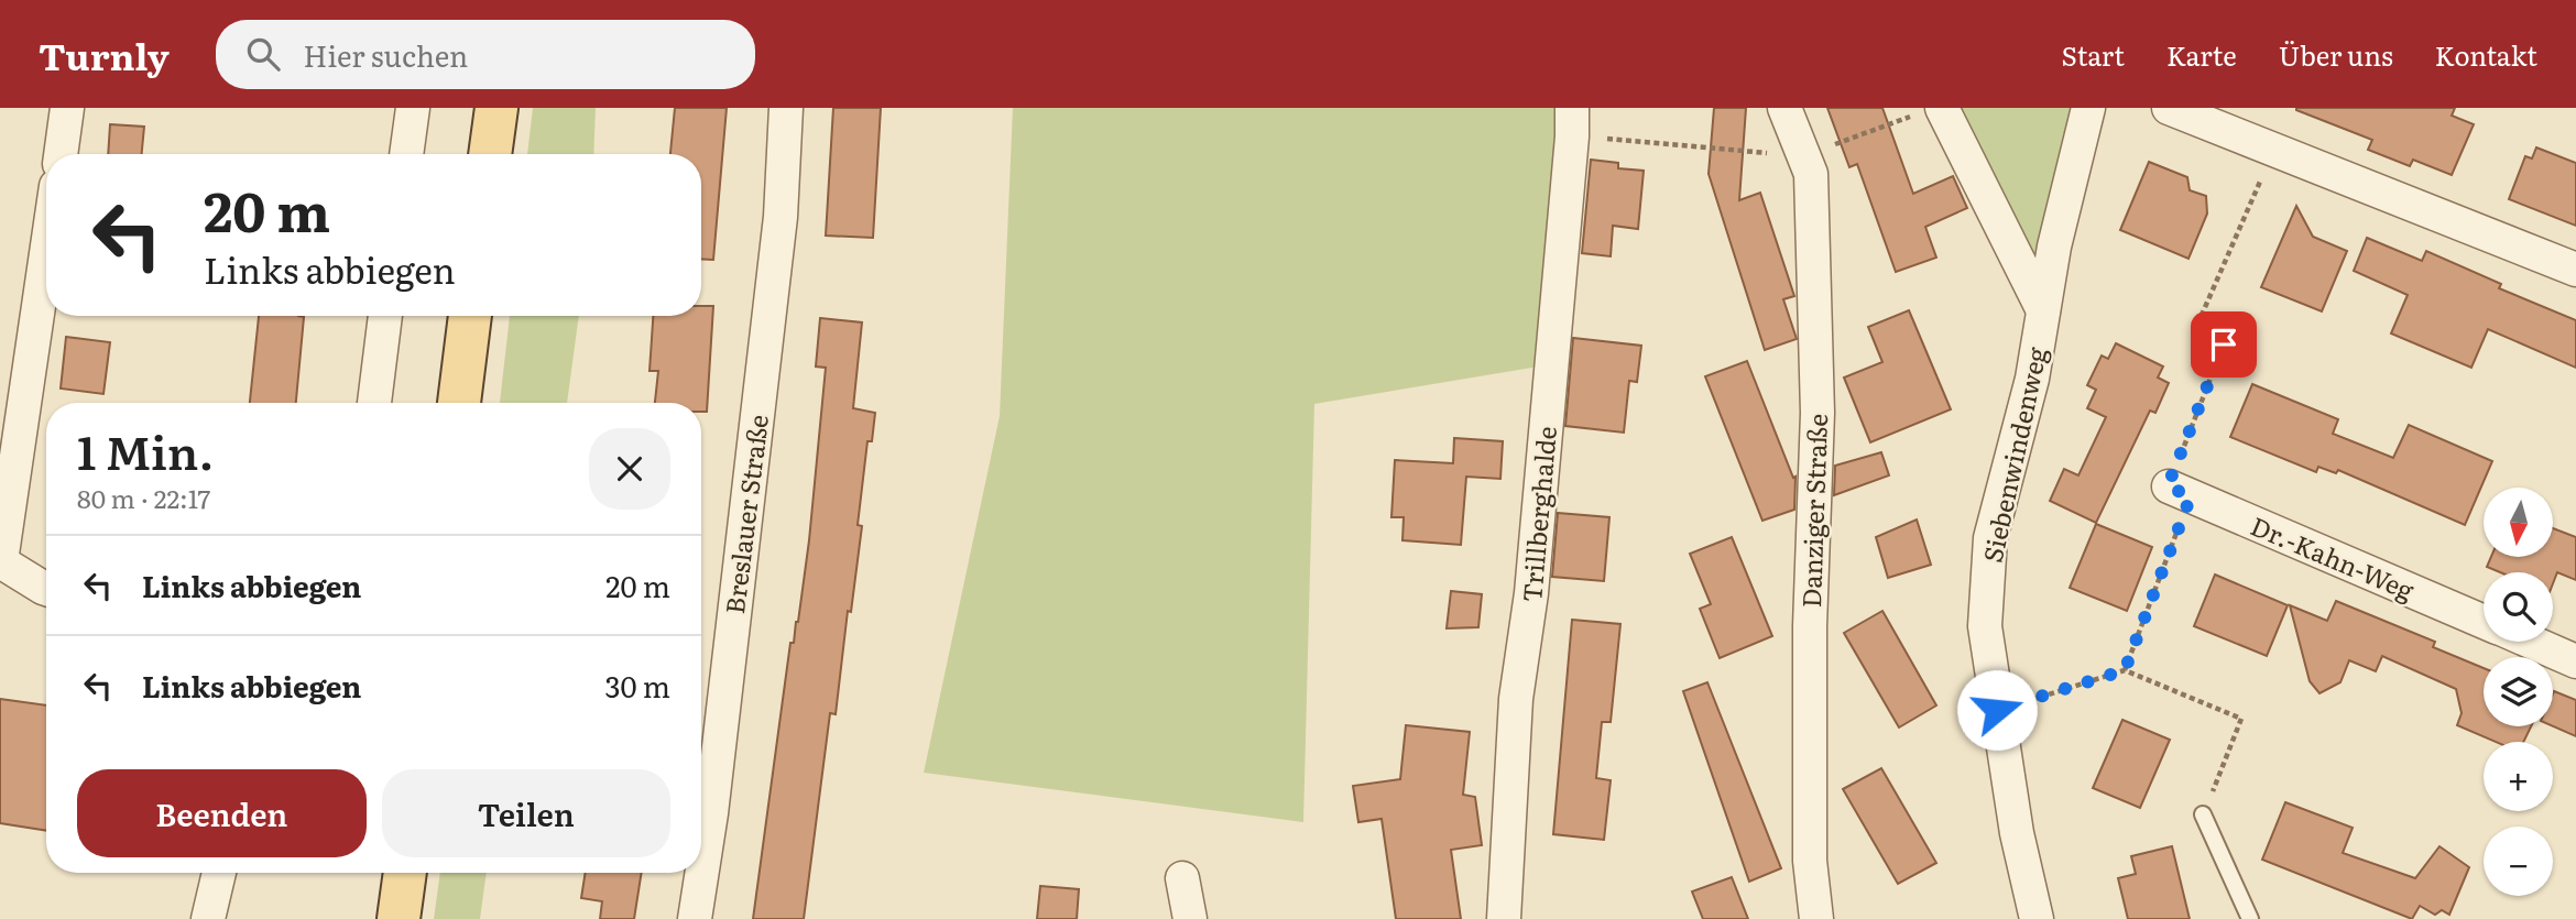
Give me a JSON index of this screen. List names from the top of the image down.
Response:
{
  "streets": {
    "street": [
      "Siebenwindenweg",
      "Danziger Straße",
      "Breslauer Straße",
      "Trillberghalde",
      "Dr.-Kahn-Weg"
    ]
  },
  "north": "bottom",
  "page": {
    "header": "Turnly",
    "search": "Hier suchen",
    "nav": [
      "Start",
      "Karte",
      "Über uns",
      "Kontakt"
    ],
    "turn": ["20 m", "Links abbiegen"],
    "heading": ["1 Min.", "80 m · 22:17"],
    "map_buttons": ["+", "−"],
    "list": [
      {
        "name": "Links abbiegen",
        "value": "20 m"
      },
      {
        "name": "Links abbiegen",
        "value": "30 m"
      }
    ],
    "buttons": ["Beenden", "Teilen"]
  }
}
